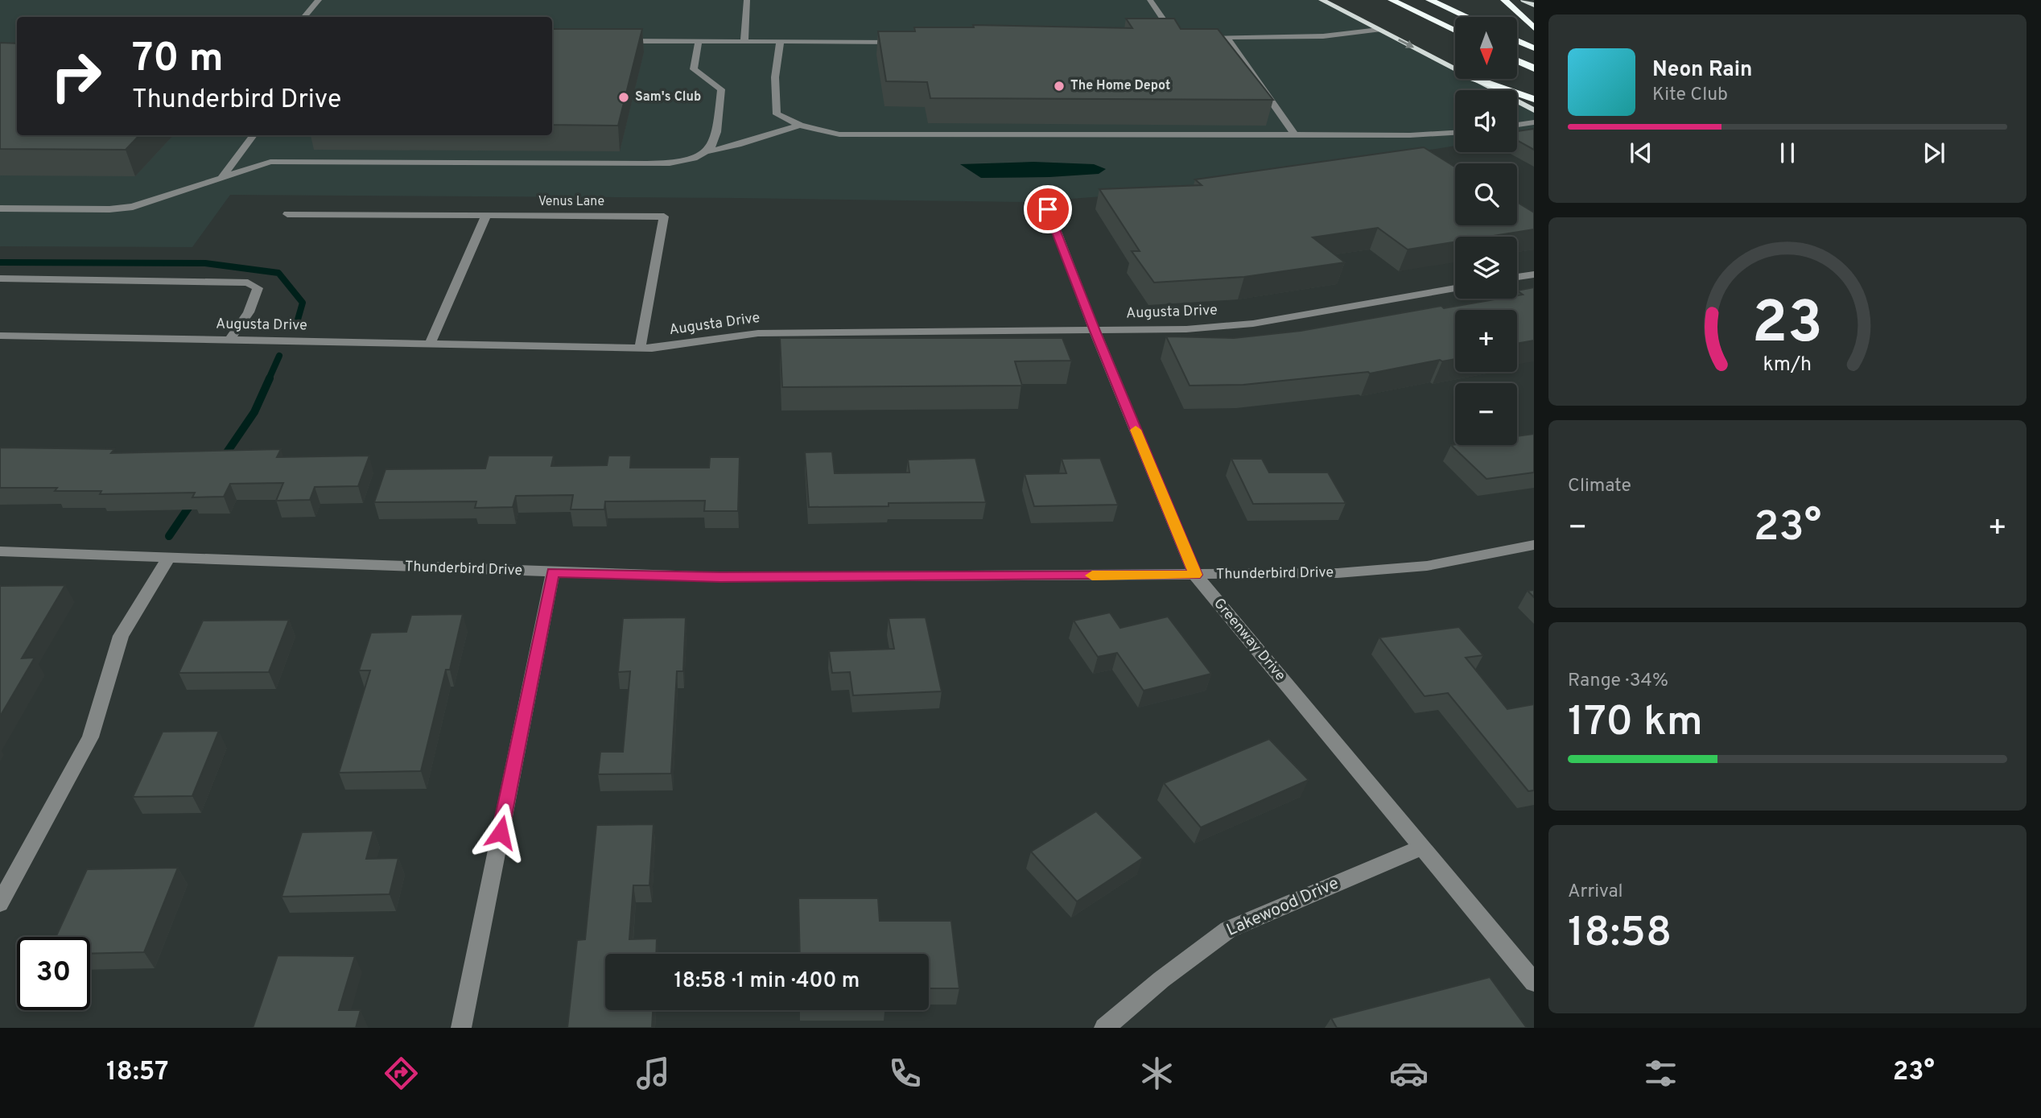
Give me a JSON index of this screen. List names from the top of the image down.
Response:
{
  "streets": {
    "street": [
      "Venus Lane",
      "Augusta Drive",
      "Thunderbird Drive",
      "Greenway Drive",
      "Lakewood Drive"
    ]
  },
  "crossings": [
    ["Venus Lane", "Augusta Drive"],
    ["Augusta Drive", "Greenway Drive"],
    ["Thunderbird Drive", "Greenway Drive"],
    ["Greenway Drive", "Lakewood Drive"]
  ],
  "places": ["The Home Depot", "Sam's Club"],
  "north": "bottom",
  "page": {
    "map_buttons": ["+", "−"],
    "turn": ["70 m", "Thunderbird Drive"],
    "song": ["Neon Rain", "Kite Club"],
    "tile": [
      "Climate",
      ["Range · 34%", "170 km"],
      ["Arrival", "18:58"]
    ],
    "heat": ["−", "23°", "+"],
    "limit": "30",
    "trip": "18:58 · 1 min · 400 m",
    "tabs": ["18:57", "23°"],
    "gauge": ["23", "km/h"]
  }
}
